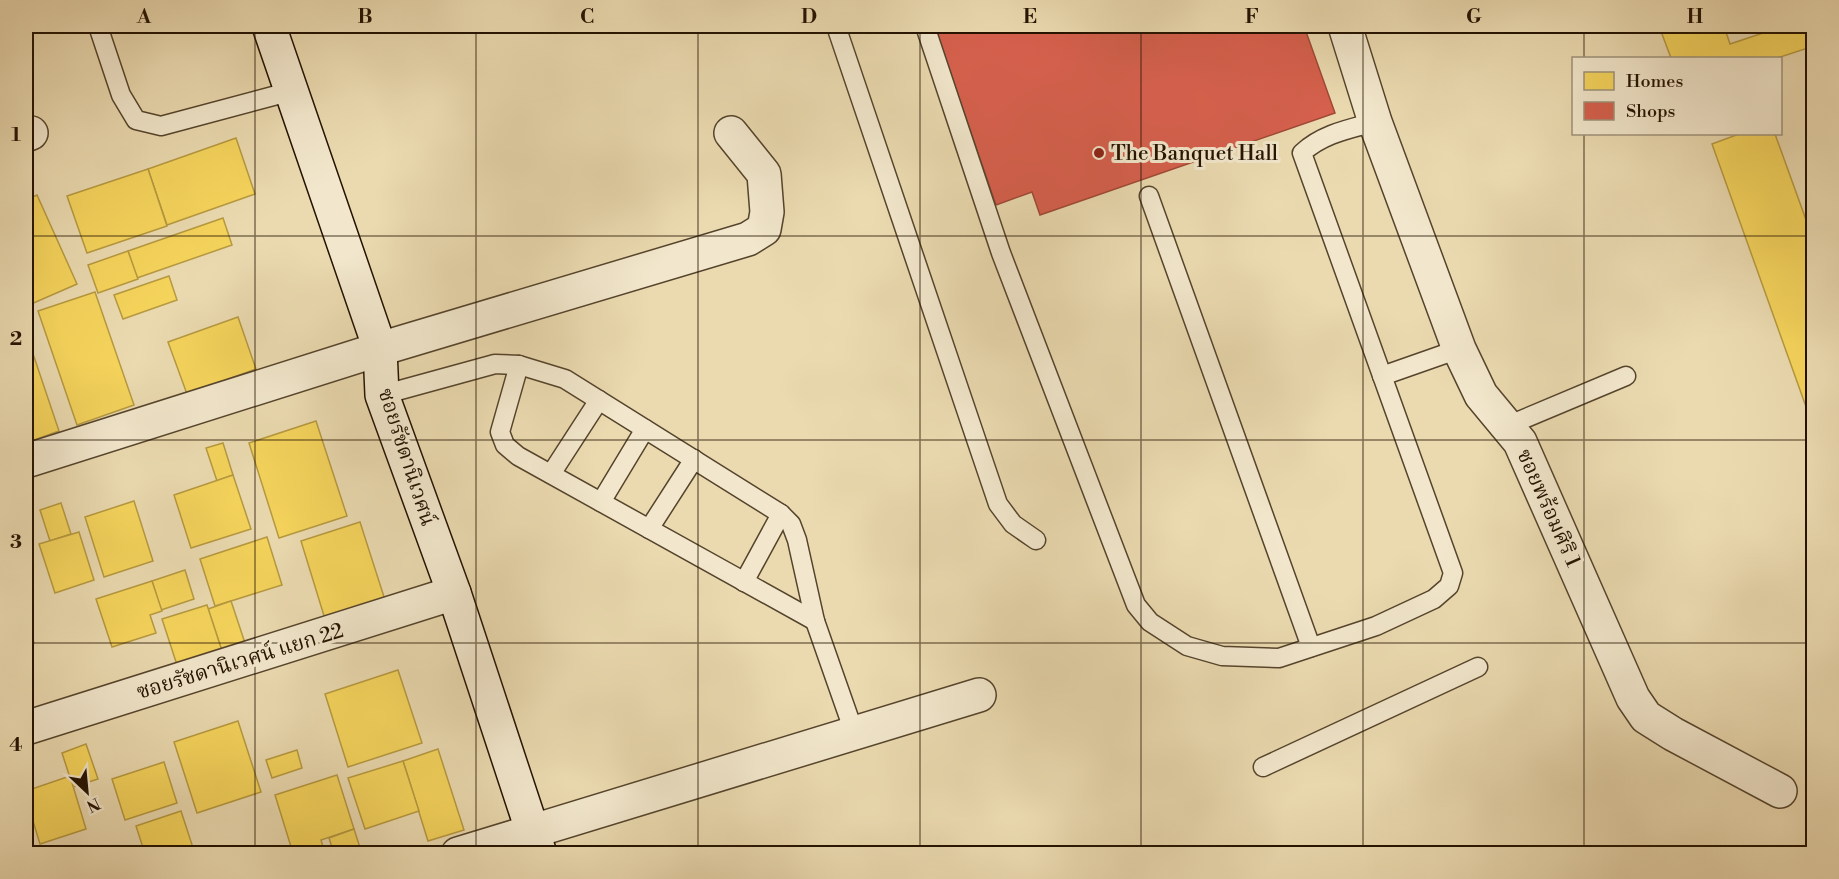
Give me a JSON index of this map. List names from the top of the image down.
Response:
{
  "streets": {
    "street": ["ซอยรัชดานิเวศน์", "ซอยพร้อมศิริ 1", "ซอยรัชดานิเวศน์ แยก 22"]
  },
  "crossings": [
    ["ซอยรัชดานิเวศน์", "ซอยรัชดานิเวศน์ แยก 22"]
  ],
  "places": ["The Banquet Hall"],
  "legend": ["Homes", "Shops"],
  "north": "bottom right",
  "grid": {
    "columns": [
      "A",
      "B",
      "C",
      "D",
      "E",
      "F",
      "G",
      "H"
    ],
    "rows": [
      "1",
      "2",
      "3",
      "4"
    ]
  }
}
